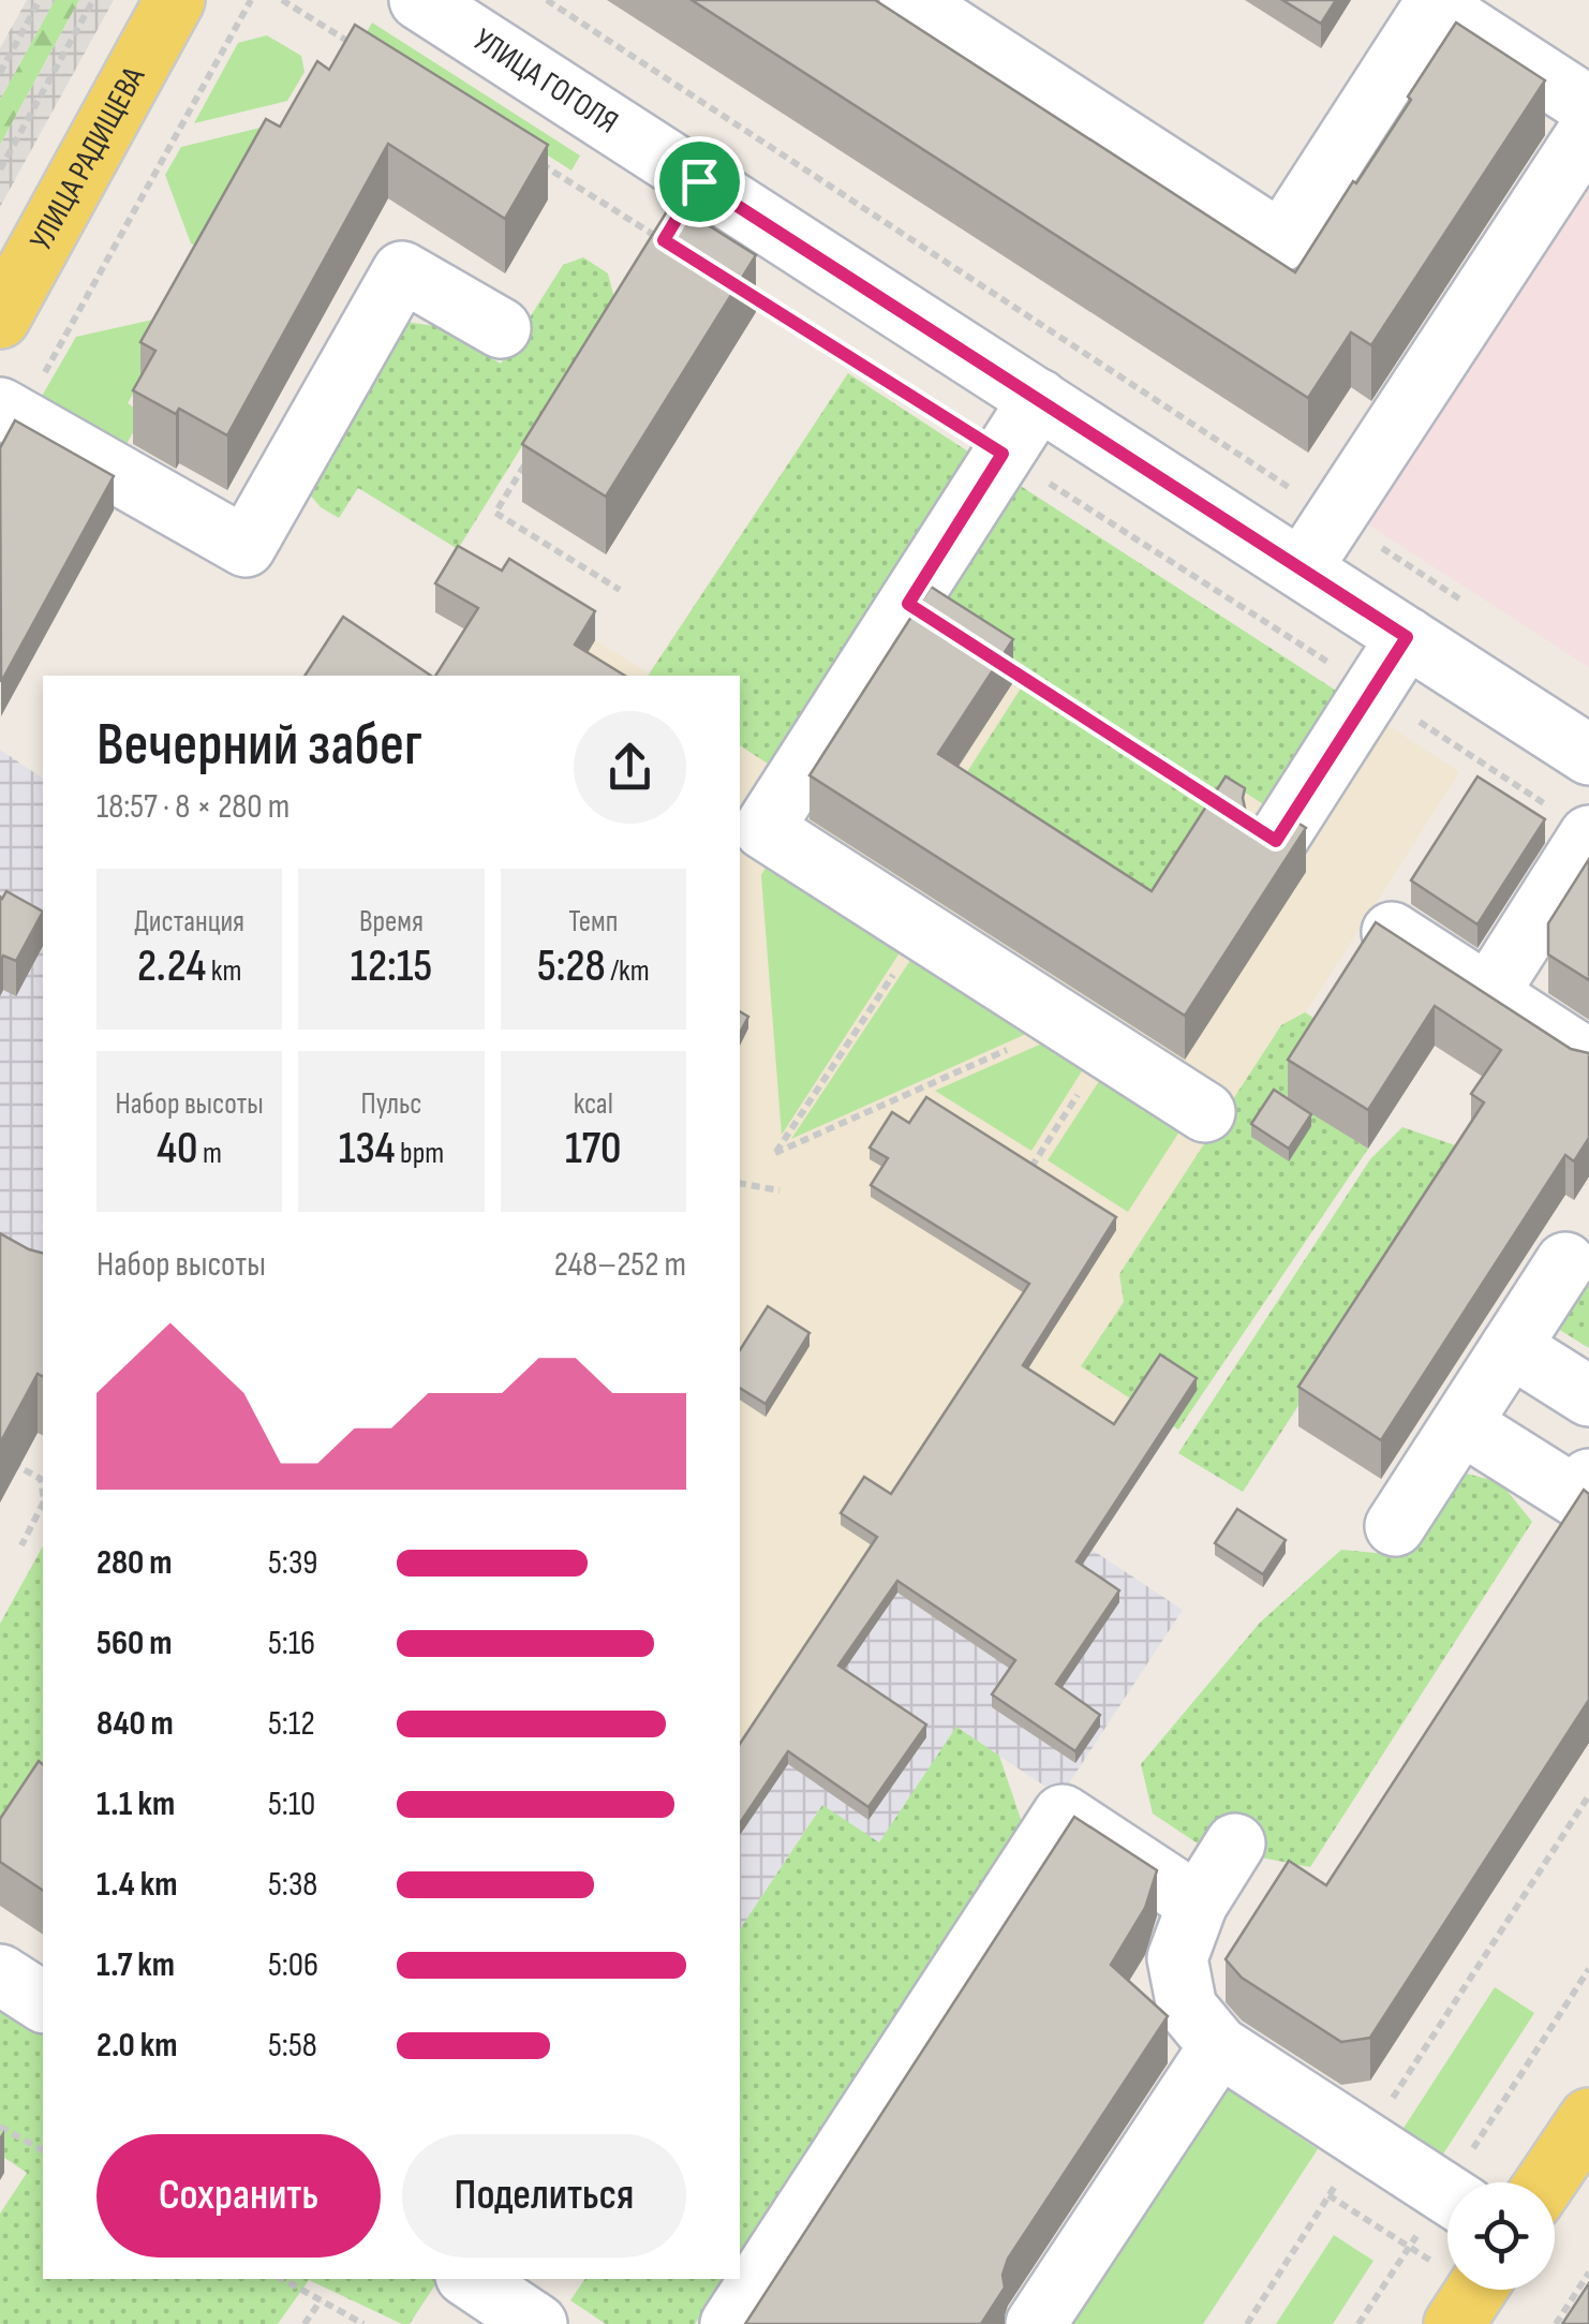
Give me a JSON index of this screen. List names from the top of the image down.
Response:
{
  "streets": {
    "main road": ["УЛИЦА РАДИЩЕВА"],
    "street": ["УЛИЦА ГОГОЛЯ"]
  },
  "page": {
    "heading": ["Вечерний забег", "18:57 · 8 × 280 m"],
    "stats": [
      ["Дистанция", "2.24 km"],
      ["Время", "12:15"],
      ["Темп", "5:28 /km"],
      ["Набор высоты", "40 m"],
      ["Пульс", "134 bpm"],
      ["kcal", "170"]
    ],
    "chart": ["Набор высоты", "248–252 m"],
    "list": [
      {
        "name": "280 m",
        "note": "5:39"
      },
      {
        "name": "560 m",
        "note": "5:16"
      },
      {
        "name": "840 m",
        "note": "5:12"
      },
      {
        "name": "1.1 km",
        "note": "5:10"
      },
      {
        "name": "1.4 km",
        "note": "5:38"
      },
      {
        "name": "1.7 km",
        "note": "5:06"
      },
      {
        "name": "2.0 km",
        "note": "5:58"
      }
    ],
    "buttons": ["Сохранить", "Поделиться"]
  }
}
